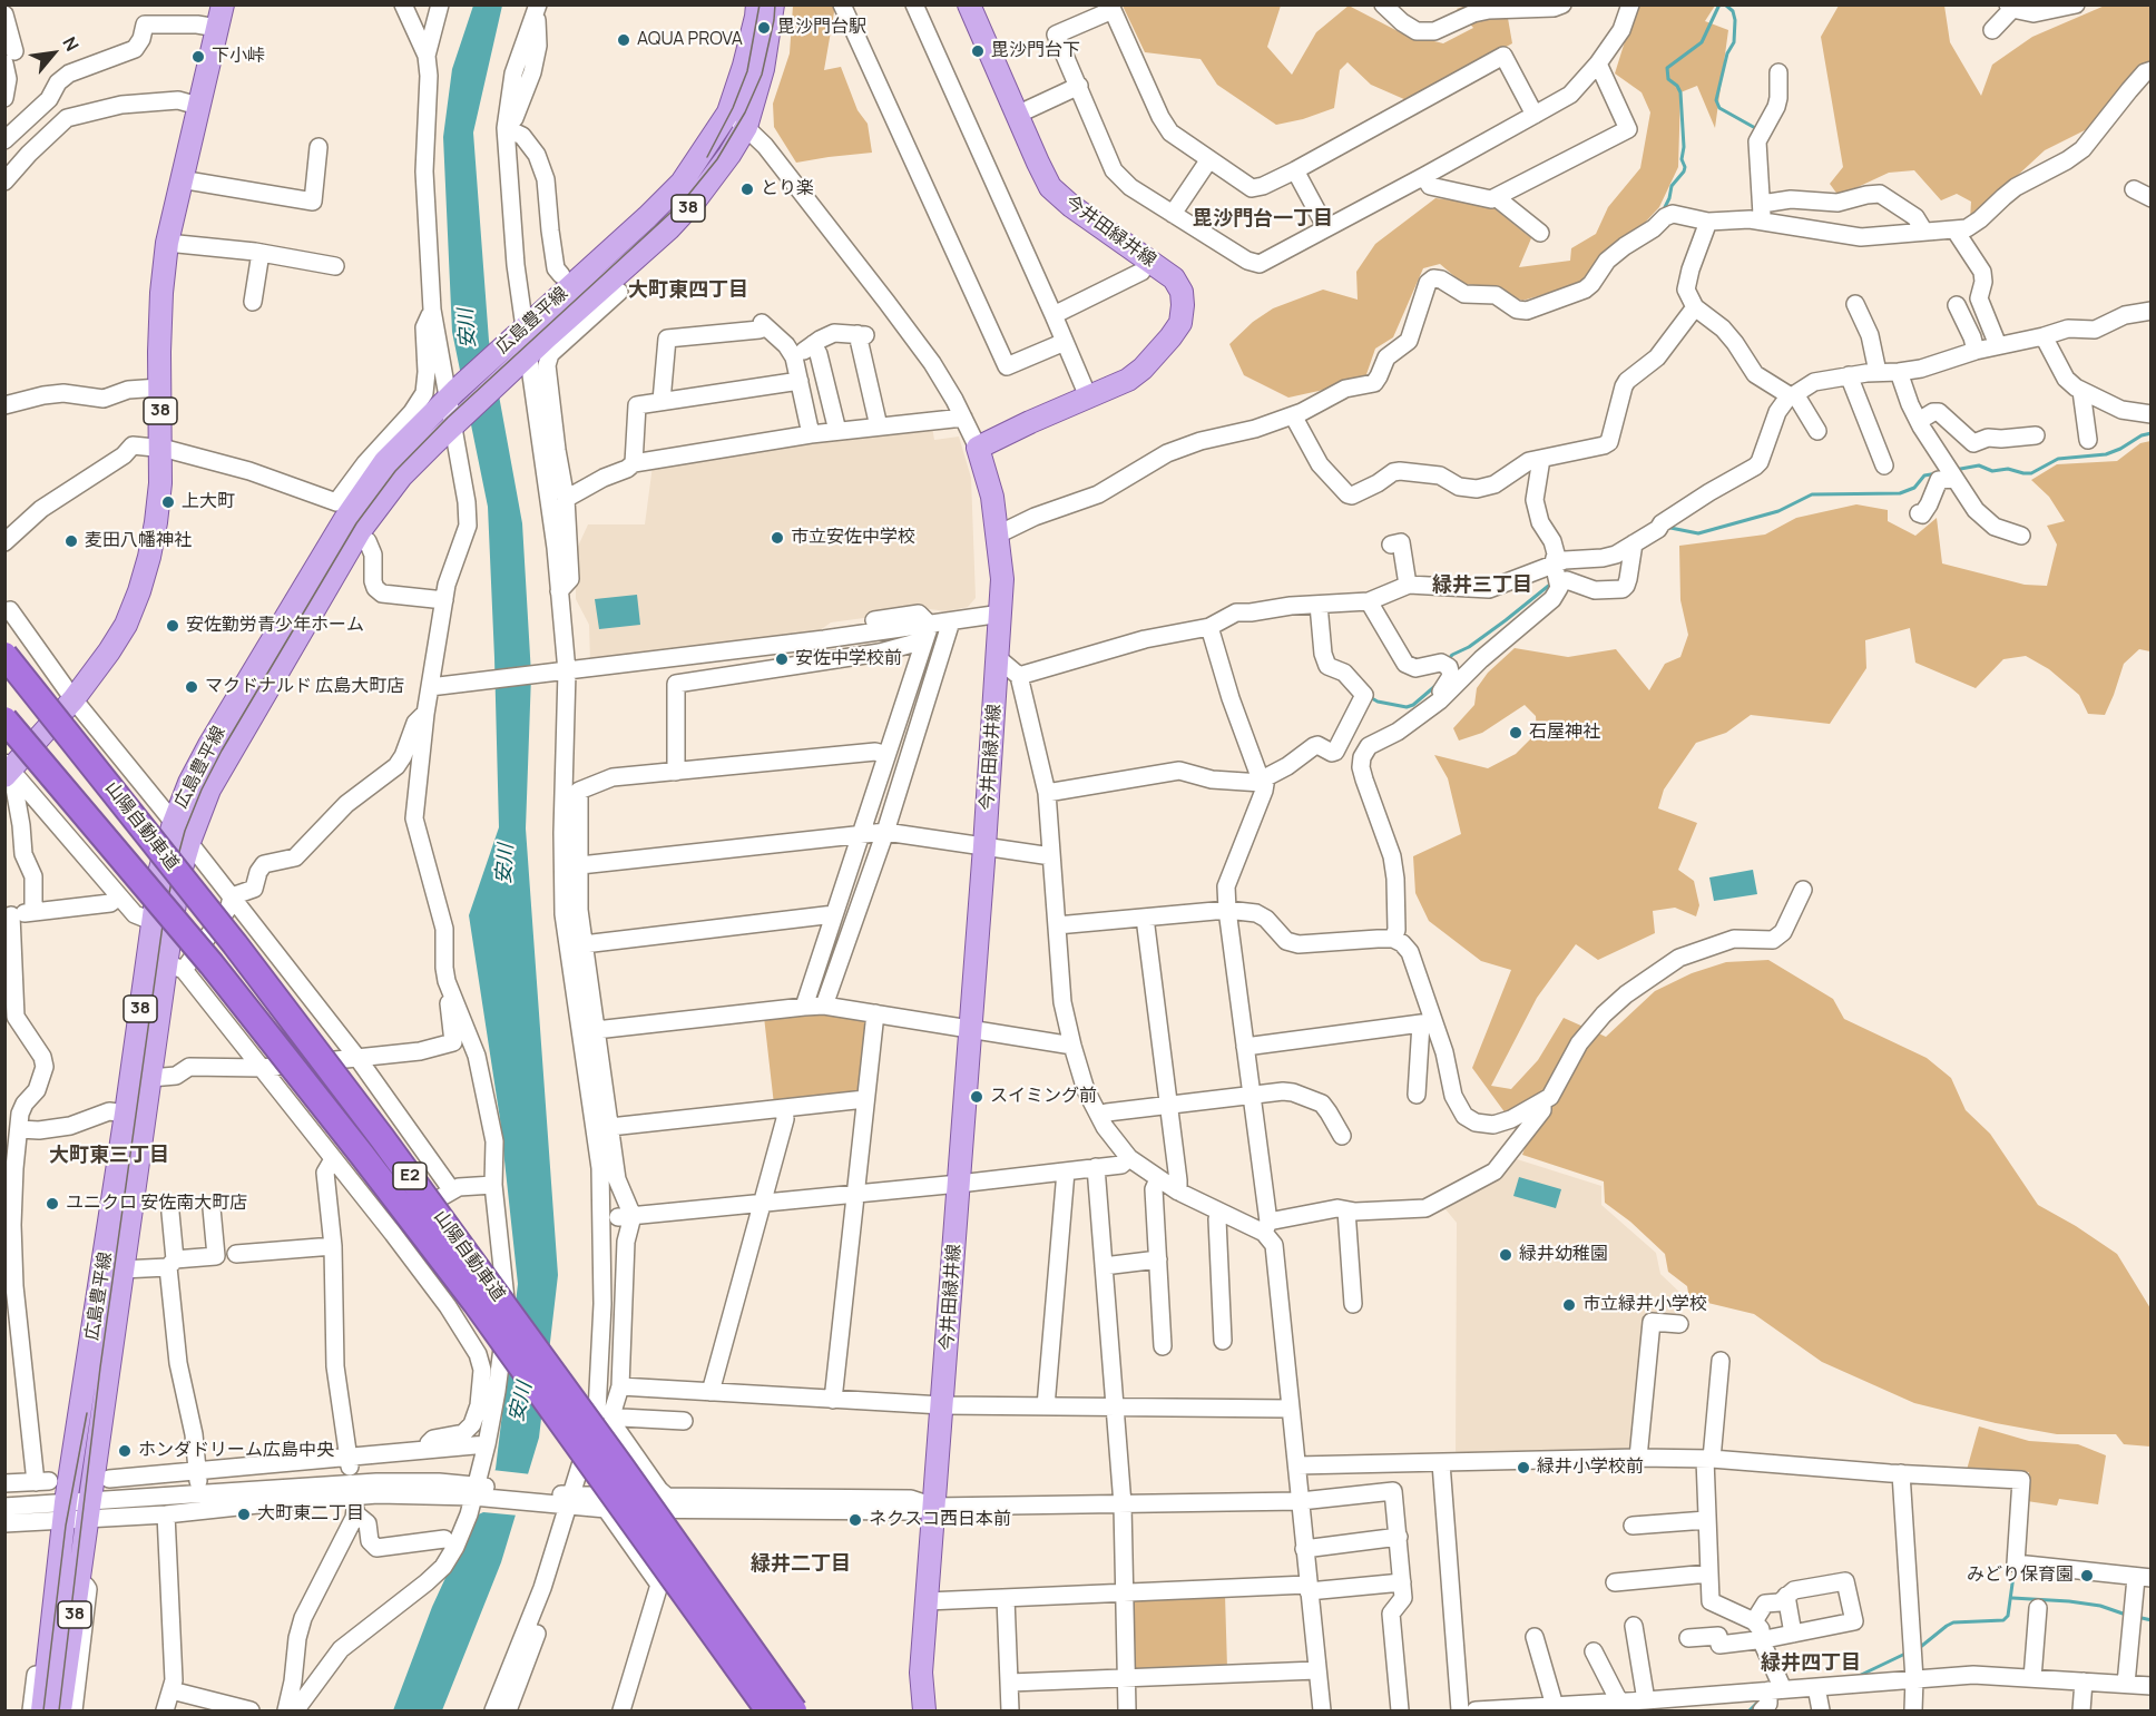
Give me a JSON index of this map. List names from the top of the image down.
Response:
{
  "streets": {
    "highway": ["山陽自動車道", "E2"],
    "main road": ["38", "今井田緑井線", "広島豊平線"]
  },
  "districts": [
    "毘沙門台一丁目",
    "大町東四丁目",
    "緑井三丁目",
    "大町東三丁目",
    "緑井二丁目",
    "緑井四丁目"
  ],
  "water": ["安川"],
  "places": [
    "毘沙門台駅",
    "AQUA PROVA",
    "毘沙門台下",
    "下小峠",
    "とり楽",
    "上大町",
    "市立安佐中学校",
    "麦田八幡神社",
    "安佐勤労青少年ホーム",
    "安佐中学校前",
    "マクドナルド 広島大町店",
    "石屋神社",
    "スイミング前",
    "ユニクロ 安佐南大町店",
    "緑井幼稚園",
    "市立緑井小学校",
    "ホンダドリーム広島中央",
    "緑井小学校前",
    "大町東二丁目",
    "ネクスコ西日本前",
    "みどり保育園"
  ],
  "north": "top right"
}
